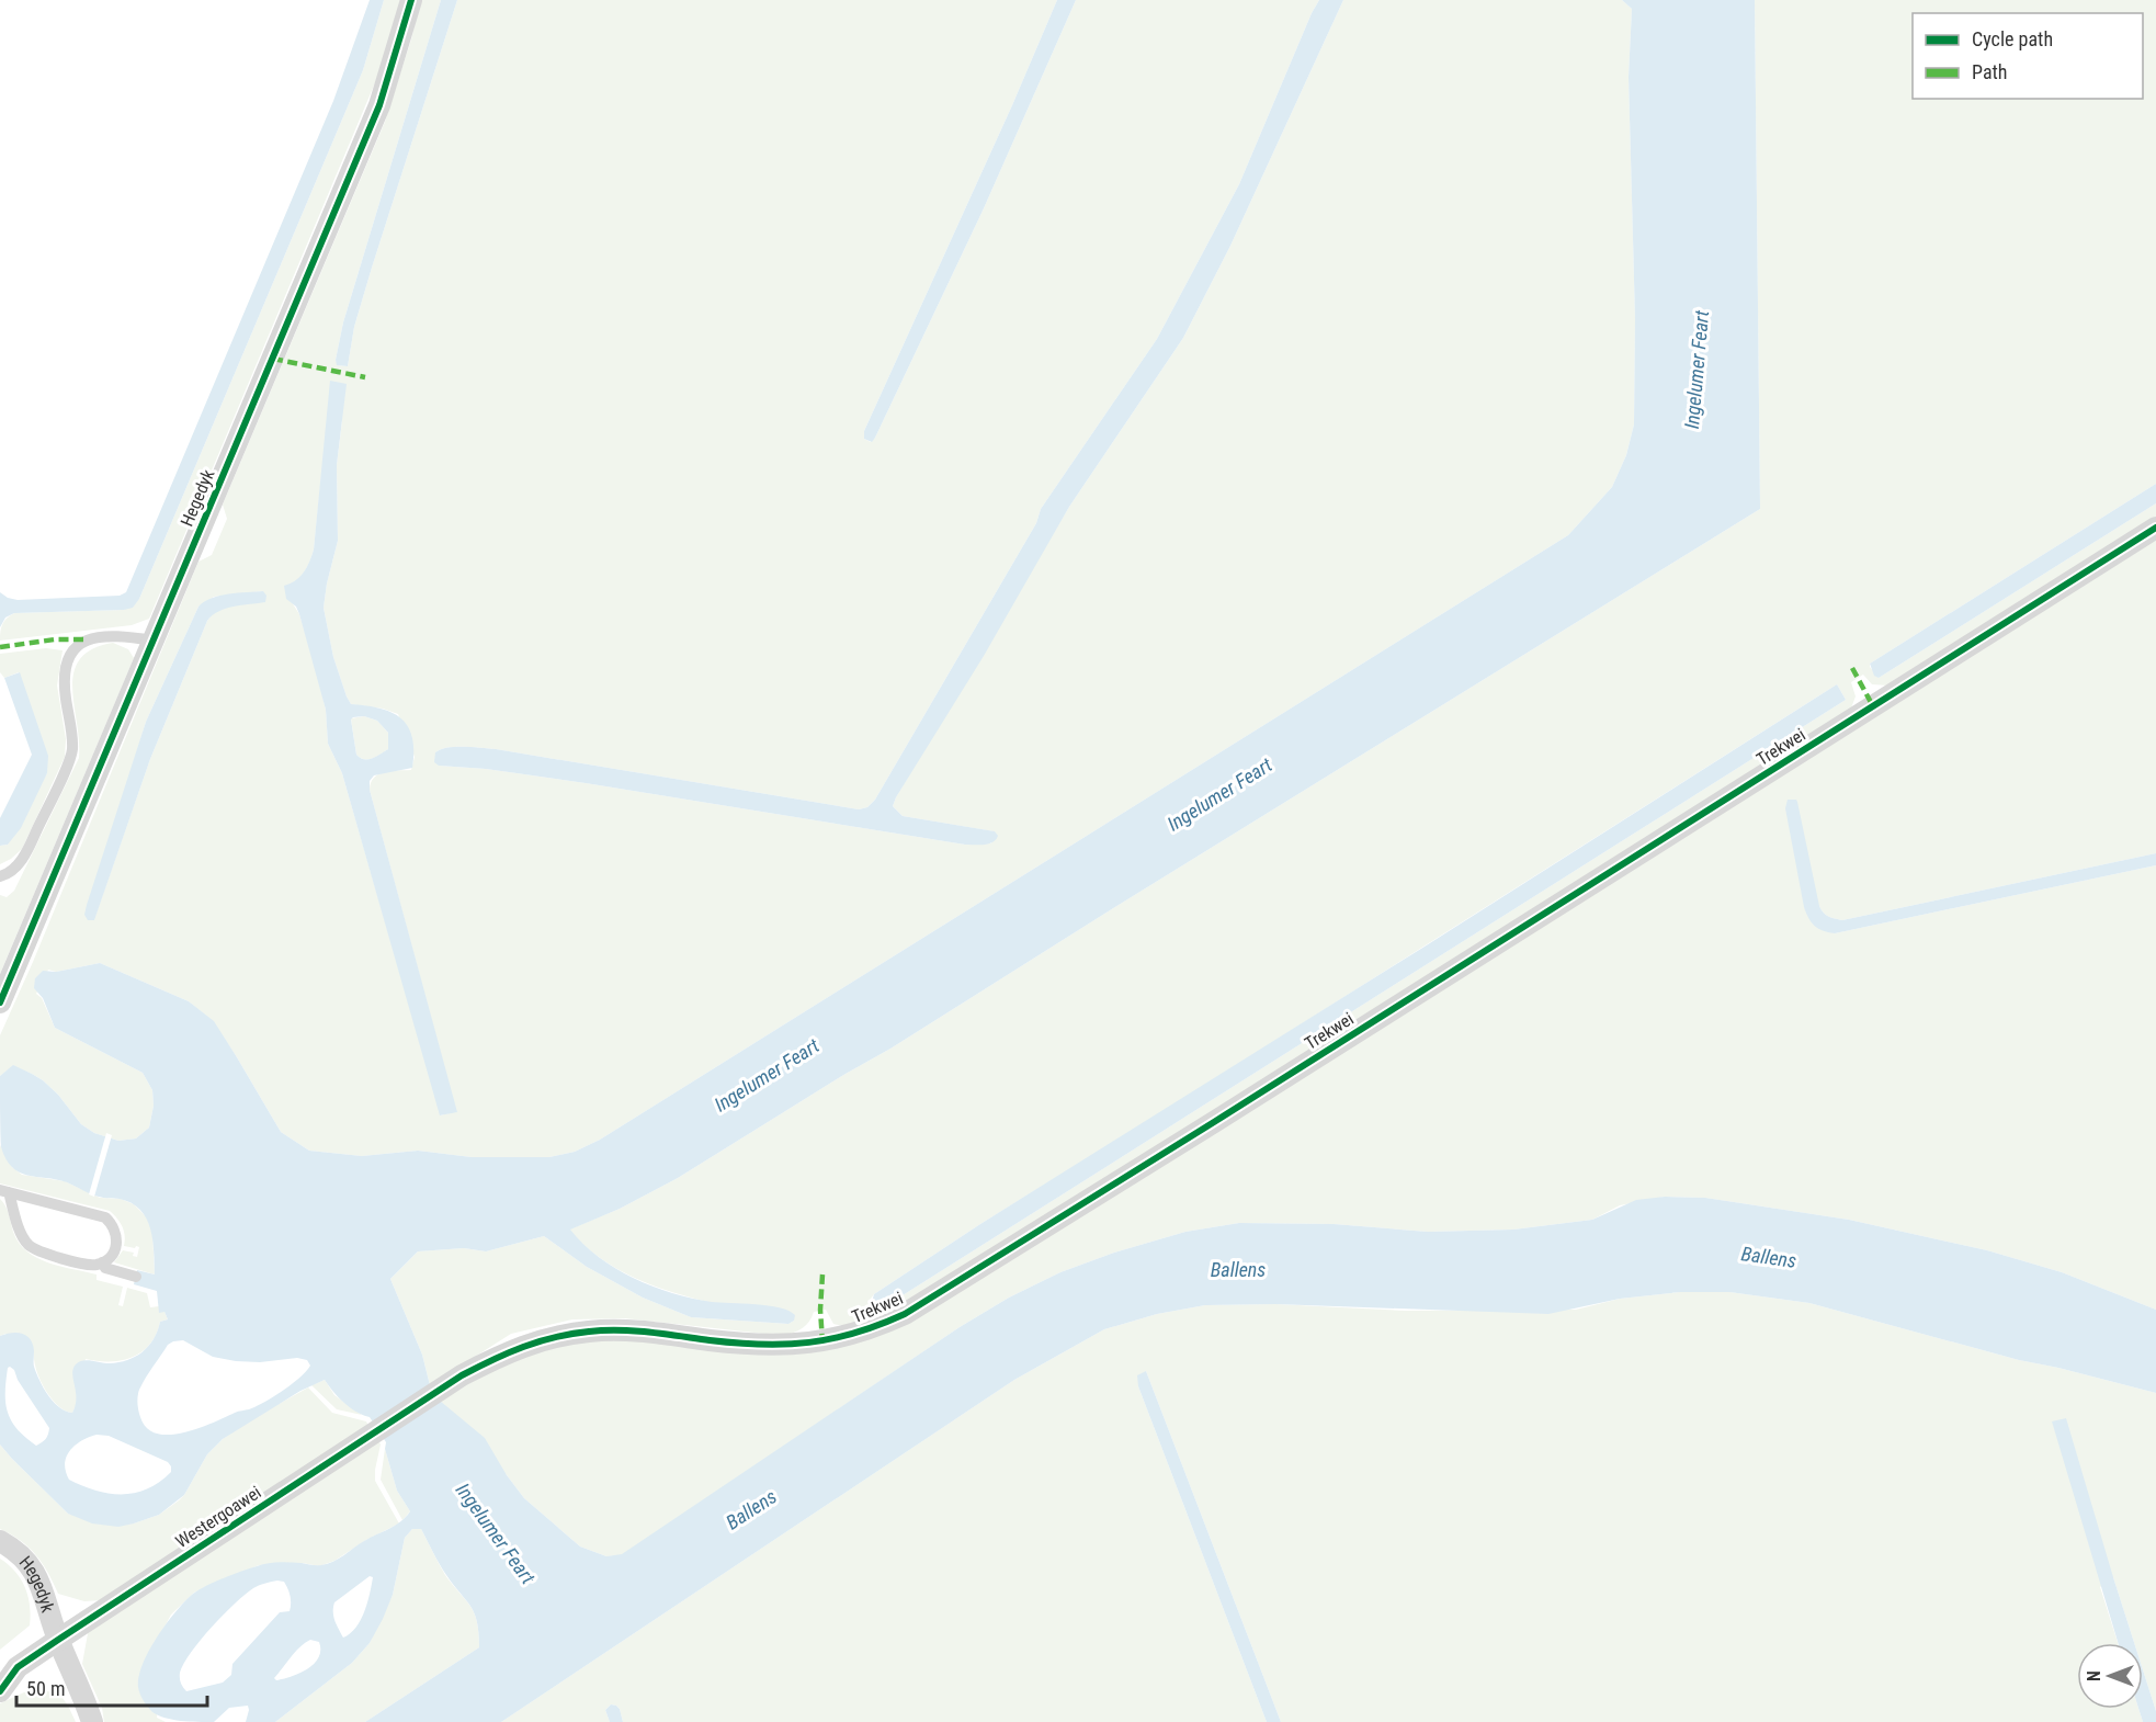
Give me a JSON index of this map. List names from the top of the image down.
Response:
{
  "streets": {
    "street": ["Hegedyk", "Trekwei", "Westergoawei"]
  },
  "crossings": [
    ["Hegedyk", "Westergoawei"],
    ["Trekwei", "Westergoawei"]
  ],
  "water": ["Ingelumer Feart", "Ballens"],
  "legend": ["Cycle path", "Path"],
  "scale_bar": "50 m",
  "north": "left"
}
